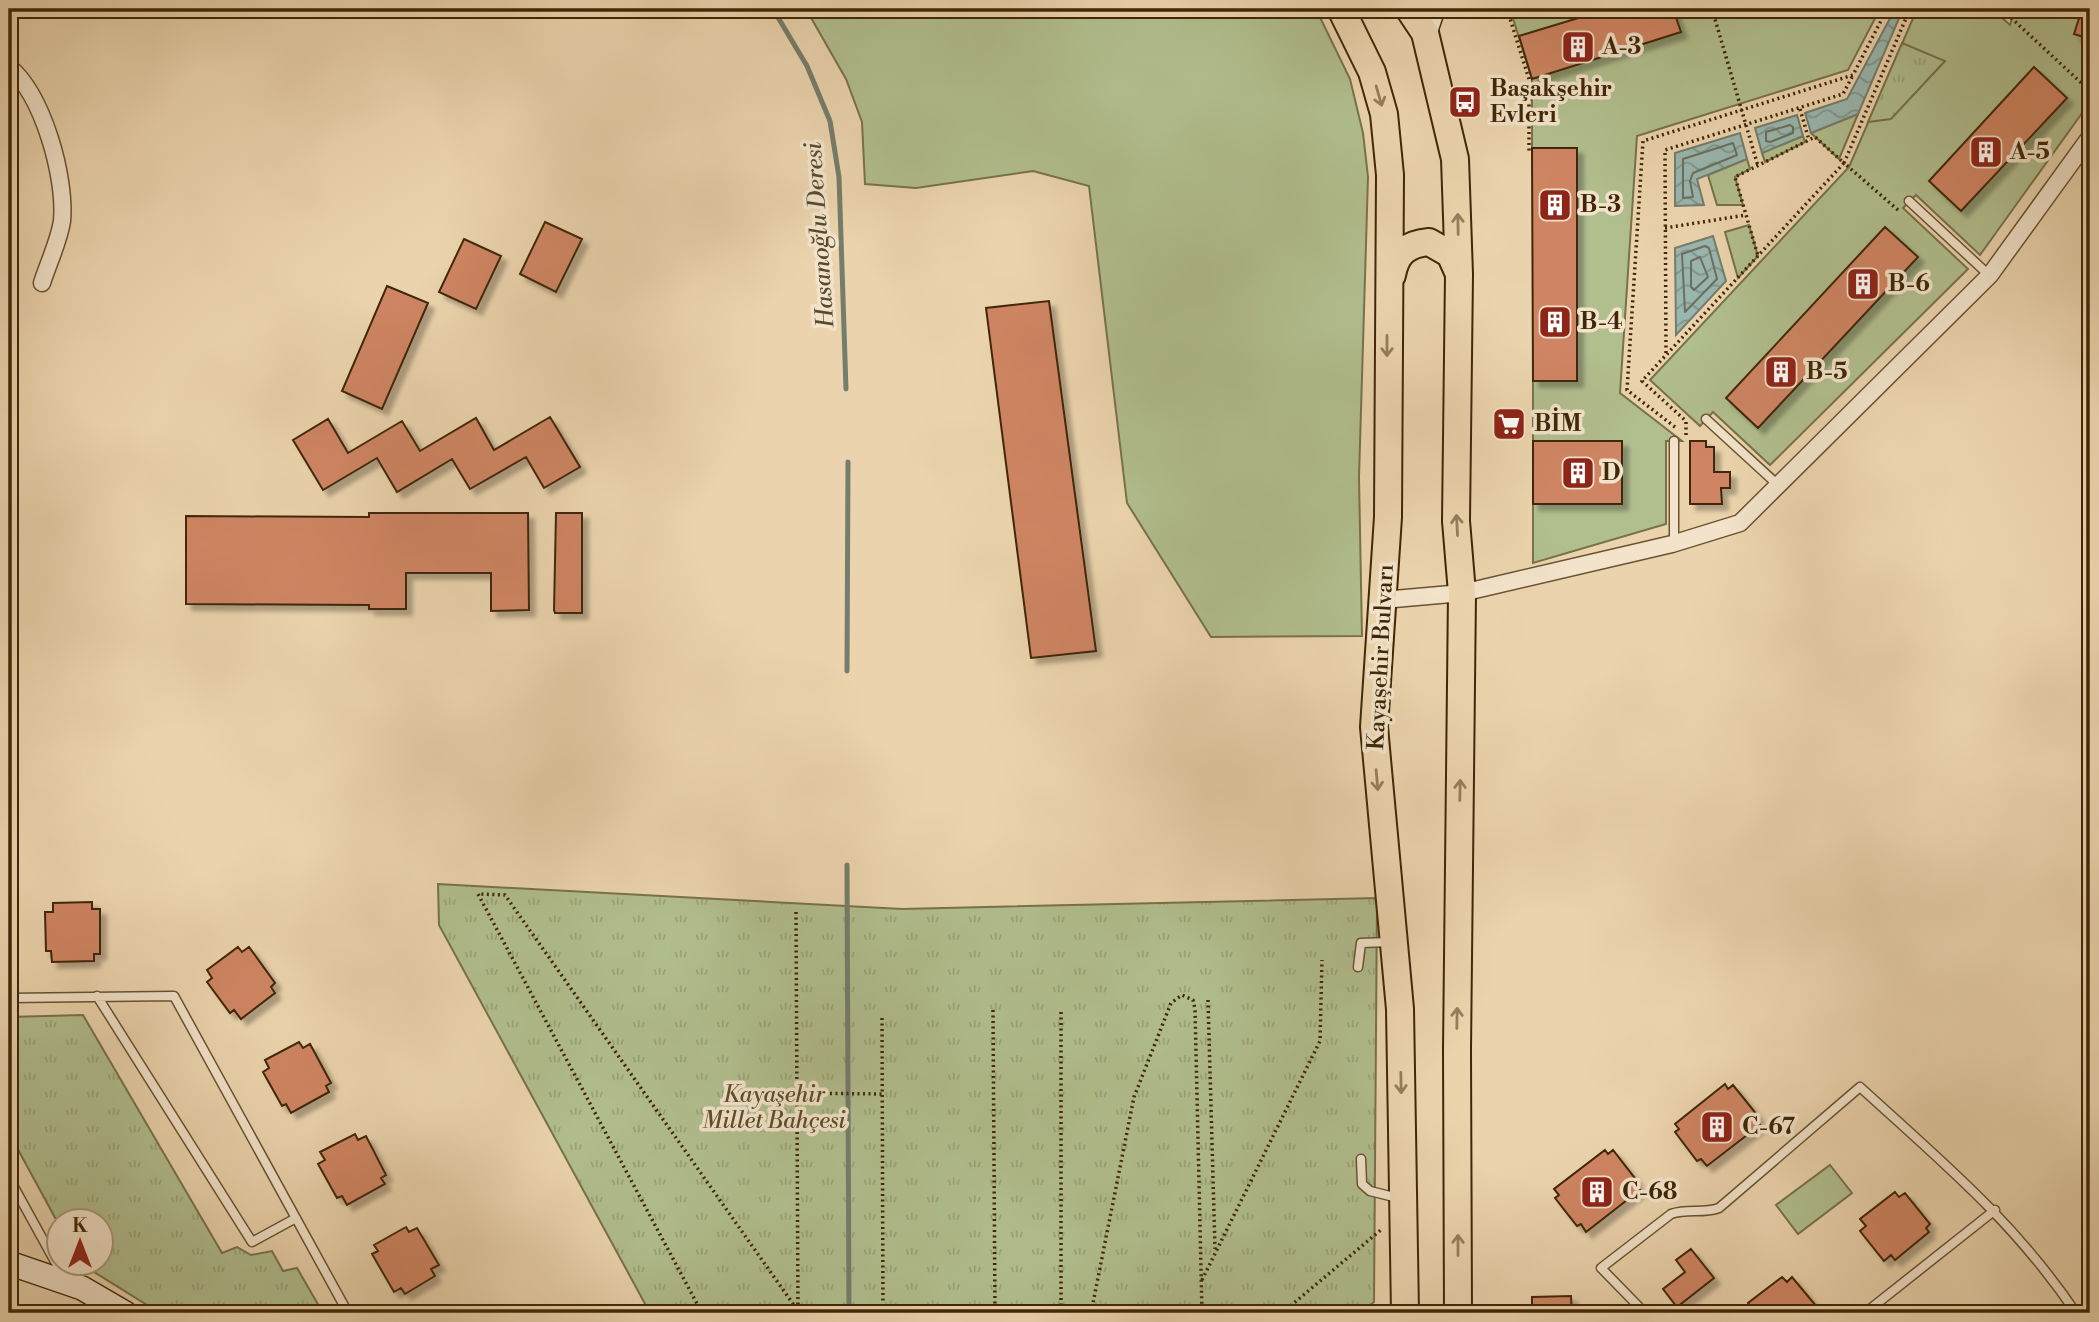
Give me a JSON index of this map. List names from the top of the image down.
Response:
{
  "streets": {
    "main road": ["Kayaşehir Bulvarı"]
  },
  "water": ["Hasanoğlu Deresi"],
  "parks": ["Kayaşehir Millet Bahçesi"],
  "places": {
    "building": [
      "A-3",
      "A-5",
      "B-3",
      "B-6",
      "B-4",
      "B-5",
      "D",
      "C-67",
      "C-68"
    ],
    "bus stop": ["Başakşehir Evleri"],
    "supermarket": ["BİM"]
  },
  "north": "top"
}
